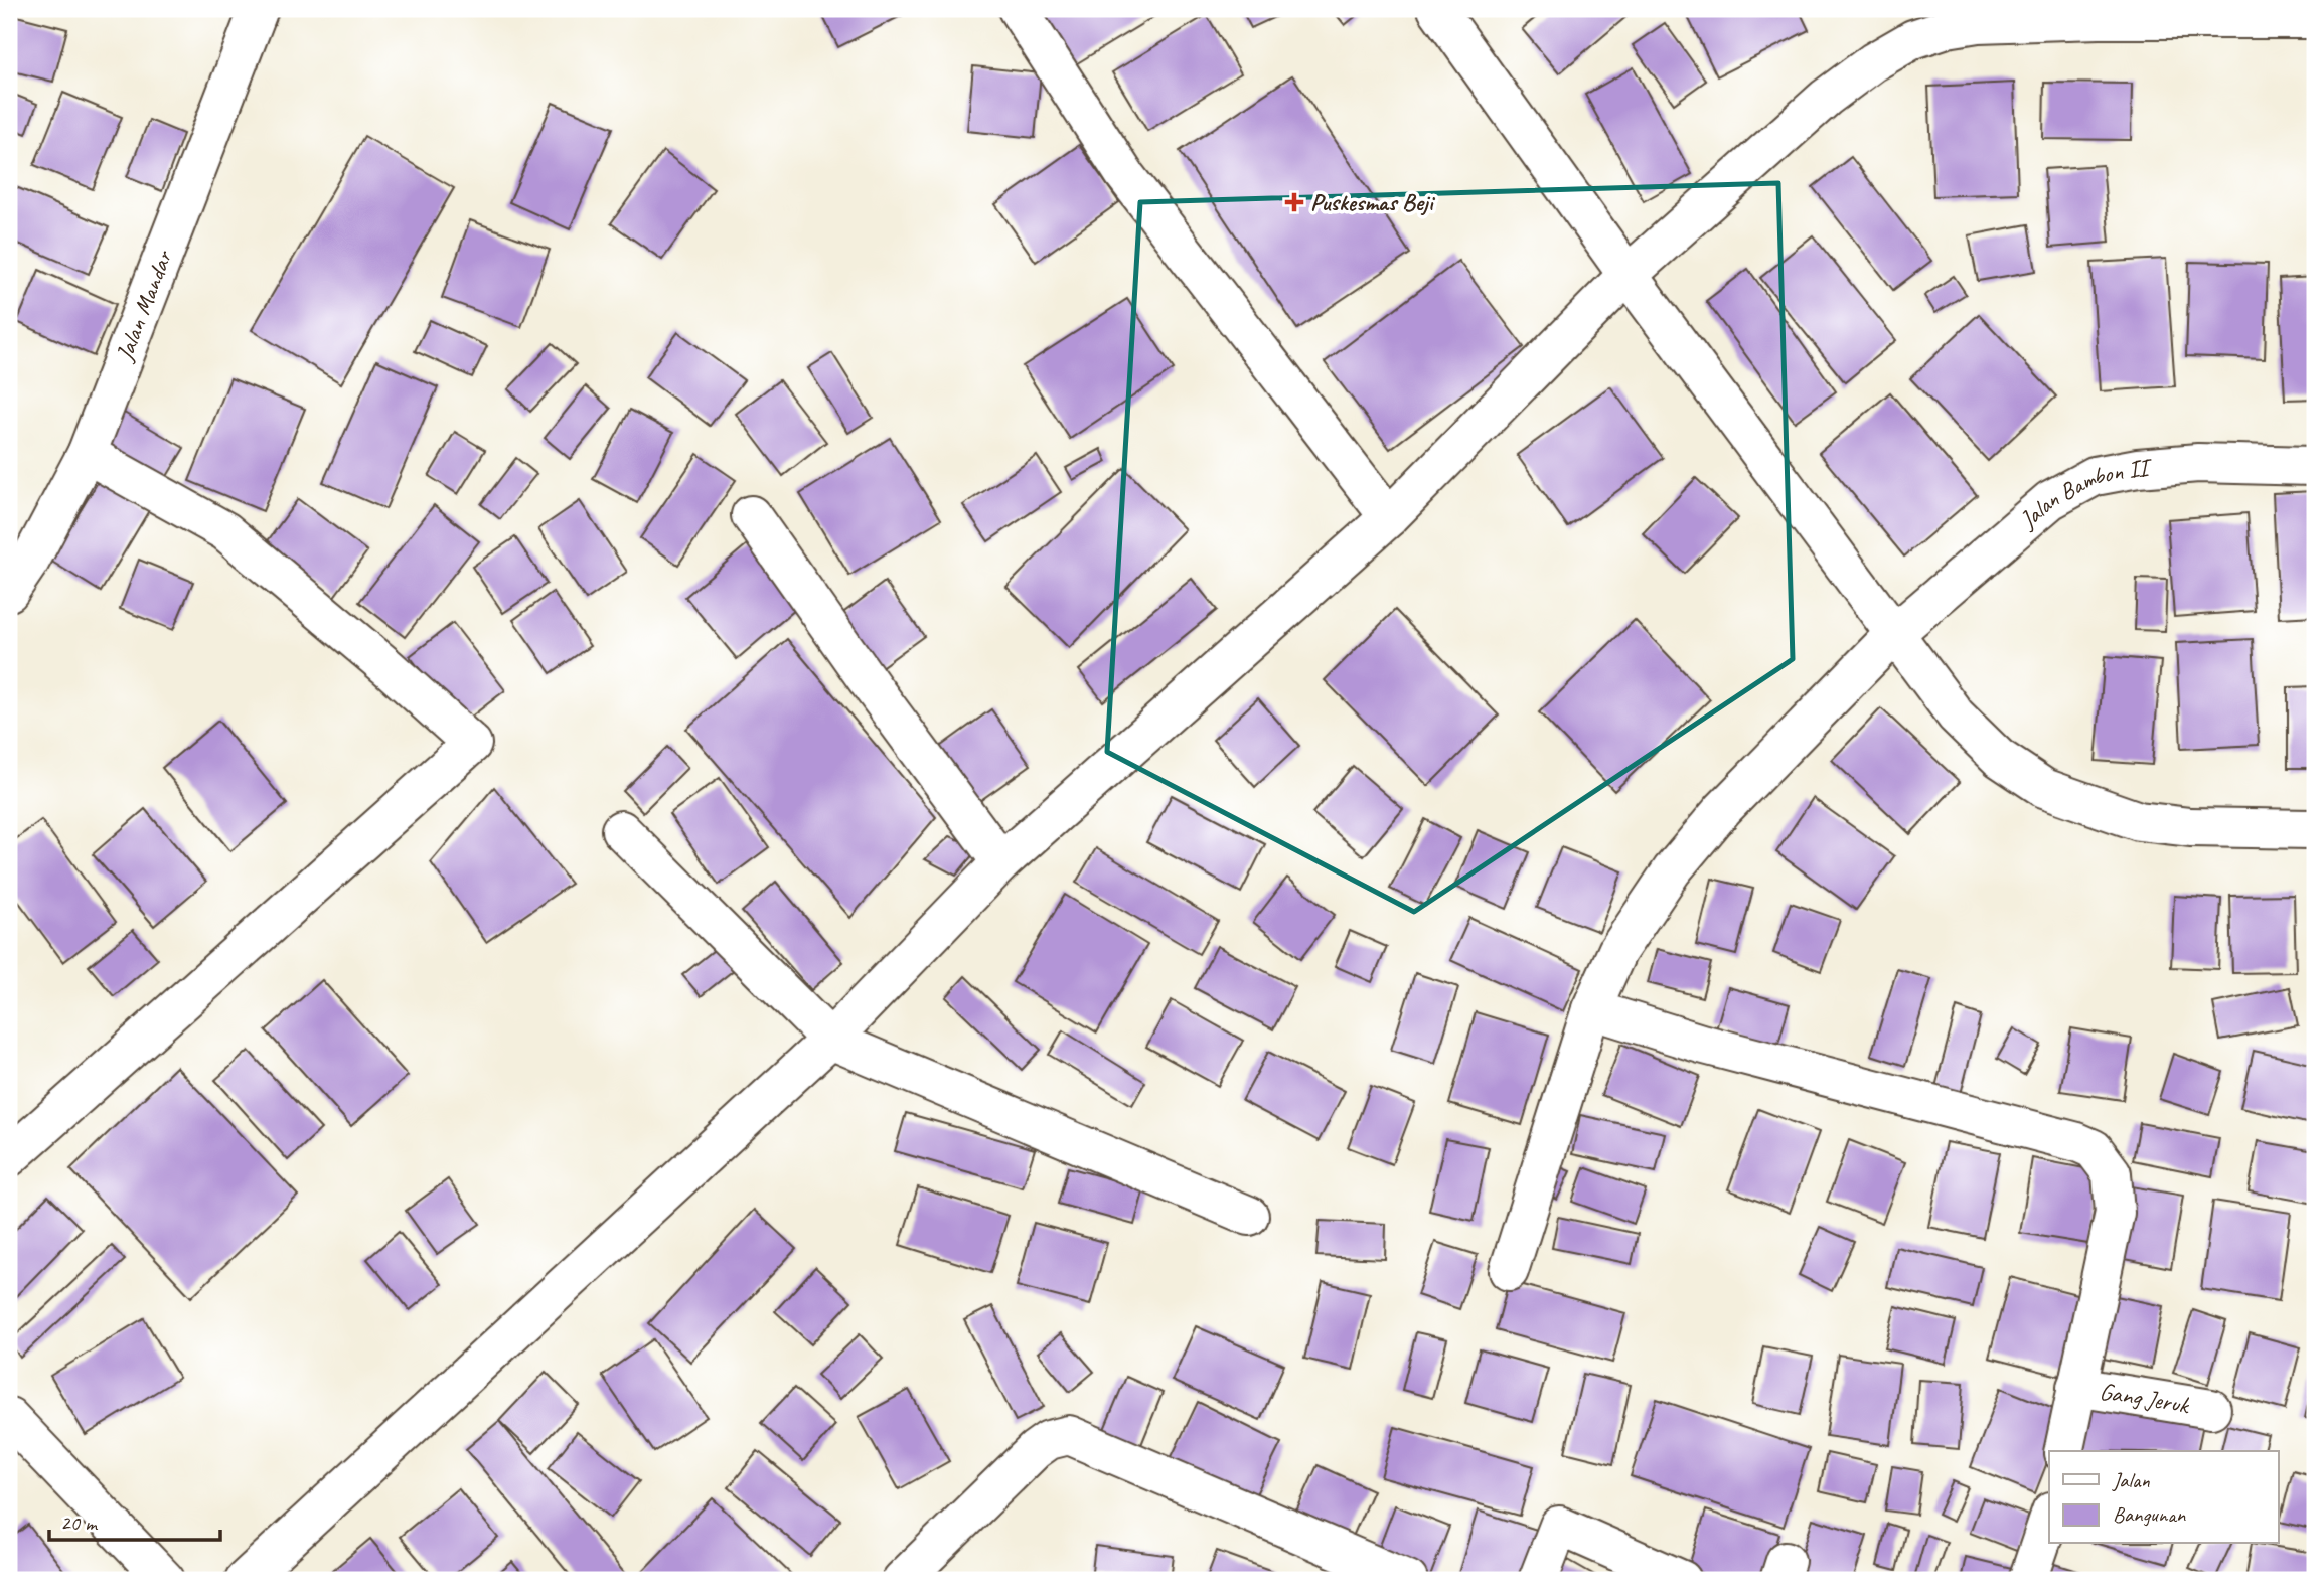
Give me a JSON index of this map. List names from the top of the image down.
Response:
{
  "streets": {
    "street": ["Jalan Mandar", "Jalan Bambon II", "Gang Jeruk"]
  },
  "places": {
    "health": ["Puskesmas Beji"]
  },
  "legend": ["Jalan", "Bangunan"],
  "scale_bar": "20 m"
}
